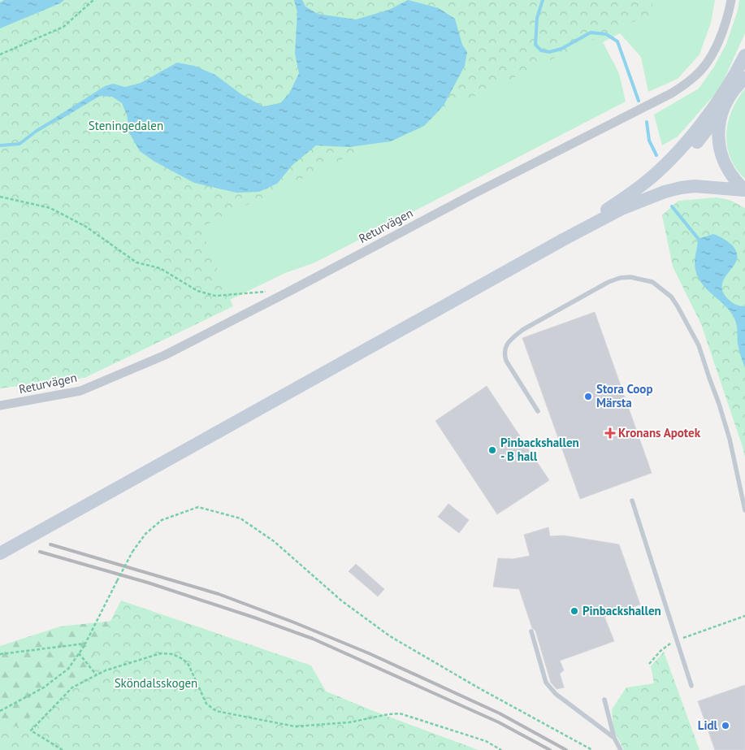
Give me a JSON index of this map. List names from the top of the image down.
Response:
{
  "streets": {
    "street": ["Returvägen"]
  },
  "parks": ["Steningedalen", "Sköndalsskogen"],
  "places": {
    "other": [
      "Stora Coop Märsta",
      "Pinbackshallen - B hall",
      "Pinbackshallen",
      "Lidl"
    ],
    "health": ["Kronans Apotek"]
  }
}
